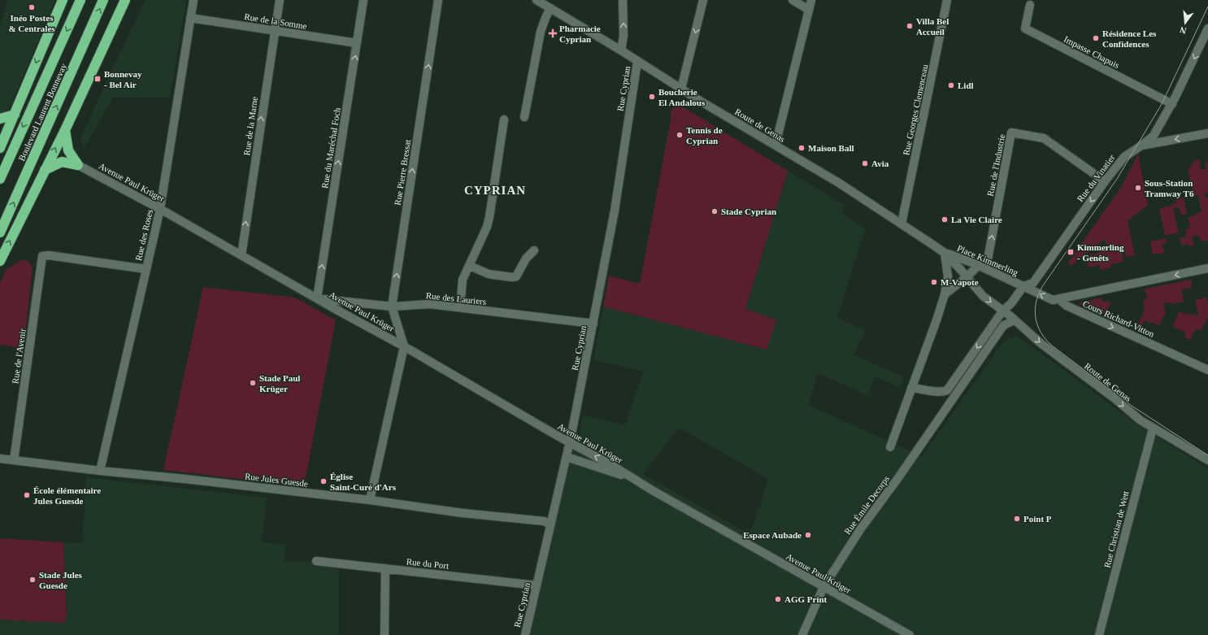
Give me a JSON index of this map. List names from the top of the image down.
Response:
{
  "streets": {
    "highway": ["Boulevard Laurent Bonnevay"],
    "street": [
      "Rue de la Somme",
      "Impasse Chapuis",
      "Rue Cyprian",
      "Rue Georges Clemenceau",
      "Route de Genas",
      "Rue de la Marne",
      "Rue du Maréchal Foch",
      "Rue de l'Industrie",
      "Rue Pierre Bressat",
      "Rue du Vinatier",
      "Avenue Paul Krüger",
      "Rue des Roses",
      "Place Kimmerling",
      "Rue des Lauriers",
      "Cours Richard-Vitton",
      "Rue de l'Avenir",
      "Rue Jules Guesde",
      "Rue Émile Decorps",
      "Rue Christian de Wett",
      "Rue du Port"
    ]
  },
  "crossings": [
    ["Rue de la Somme", "Rue de la Marne"],
    ["Rue de la Somme", "Rue du Maréchal Foch"],
    ["Rue de la Somme", "Rue des Roses"],
    ["Impasse Chapuis", "Rue du Vinatier"],
    ["Rue Cyprian", "Route de Genas"],
    ["Rue Cyprian", "Avenue Paul Krüger"],
    ["Rue Cyprian", "Rue des Lauriers"],
    ["Rue Cyprian", "Rue Jules Guesde"],
    ["Rue Cyprian", "Rue du Port"],
    ["Rue Georges Clemenceau", "Route de Genas"],
    ["Route de Genas", "Place Kimmerling"],
    ["Route de Genas", "Rue Émile Decorps"],
    ["Route de Genas", "Rue Christian de Wett"],
    ["Rue de la Marne", "Avenue Paul Krüger"],
    ["Rue du Maréchal Foch", "Avenue Paul Krüger"],
    ["Rue du Maréchal Foch", "Rue des Lauriers"],
    ["Rue de l'Industrie", "Rue du Vinatier"],
    ["Rue de l'Industrie", "Place Kimmerling"],
    ["Rue Pierre Bressat", "Avenue Paul Krüger"],
    ["Rue Pierre Bressat", "Rue des Lauriers"],
    ["Rue du Vinatier", "Place Kimmerling"],
    ["Avenue Paul Krüger", "Rue des Roses"],
    ["Avenue Paul Krüger", "Rue des Lauriers"],
    ["Avenue Paul Krüger", "Rue Émile Decorps"],
    ["Rue des Roses", "Rue de l'Avenir"],
    ["Rue des Roses", "Rue Jules Guesde"],
    ["Rue de l'Avenir", "Rue Jules Guesde"]
  ],
  "one_way": [
    "Rue de la Marne",
    "Rue du Maréchal Foch",
    "Rue Pierre Bressat",
    "Rue du Vinatier",
    "Cours Richard-Vitton"
  ],
  "districts": ["CYPRIAN"],
  "places": {
    "other": [
      "Inéo Postes & Centrales",
      "Villa Bel Accueil",
      "Résidence Les Confidences",
      "Lidl",
      "Boucherie El Andalous",
      "Tennis de Cyprian",
      "Maison Ball",
      "Avia",
      "Sous-Station Tramway T6",
      "Stade Cyprian",
      "La Vie Claire",
      "M-Vapote",
      "Stade Paul Krüger",
      "Église Saint-Curé d'Ars",
      "École élémentaire Jules Guesde",
      "Point P",
      "Espace Aubade",
      "Stade Jules Guesde",
      "AGG Print"
    ],
    "health": ["Pharmacie Cyprian"],
    "transit": ["Bonnevay - Bel Air", "Kimmerling - Genêts"]
  },
  "north": "bottom"
}
